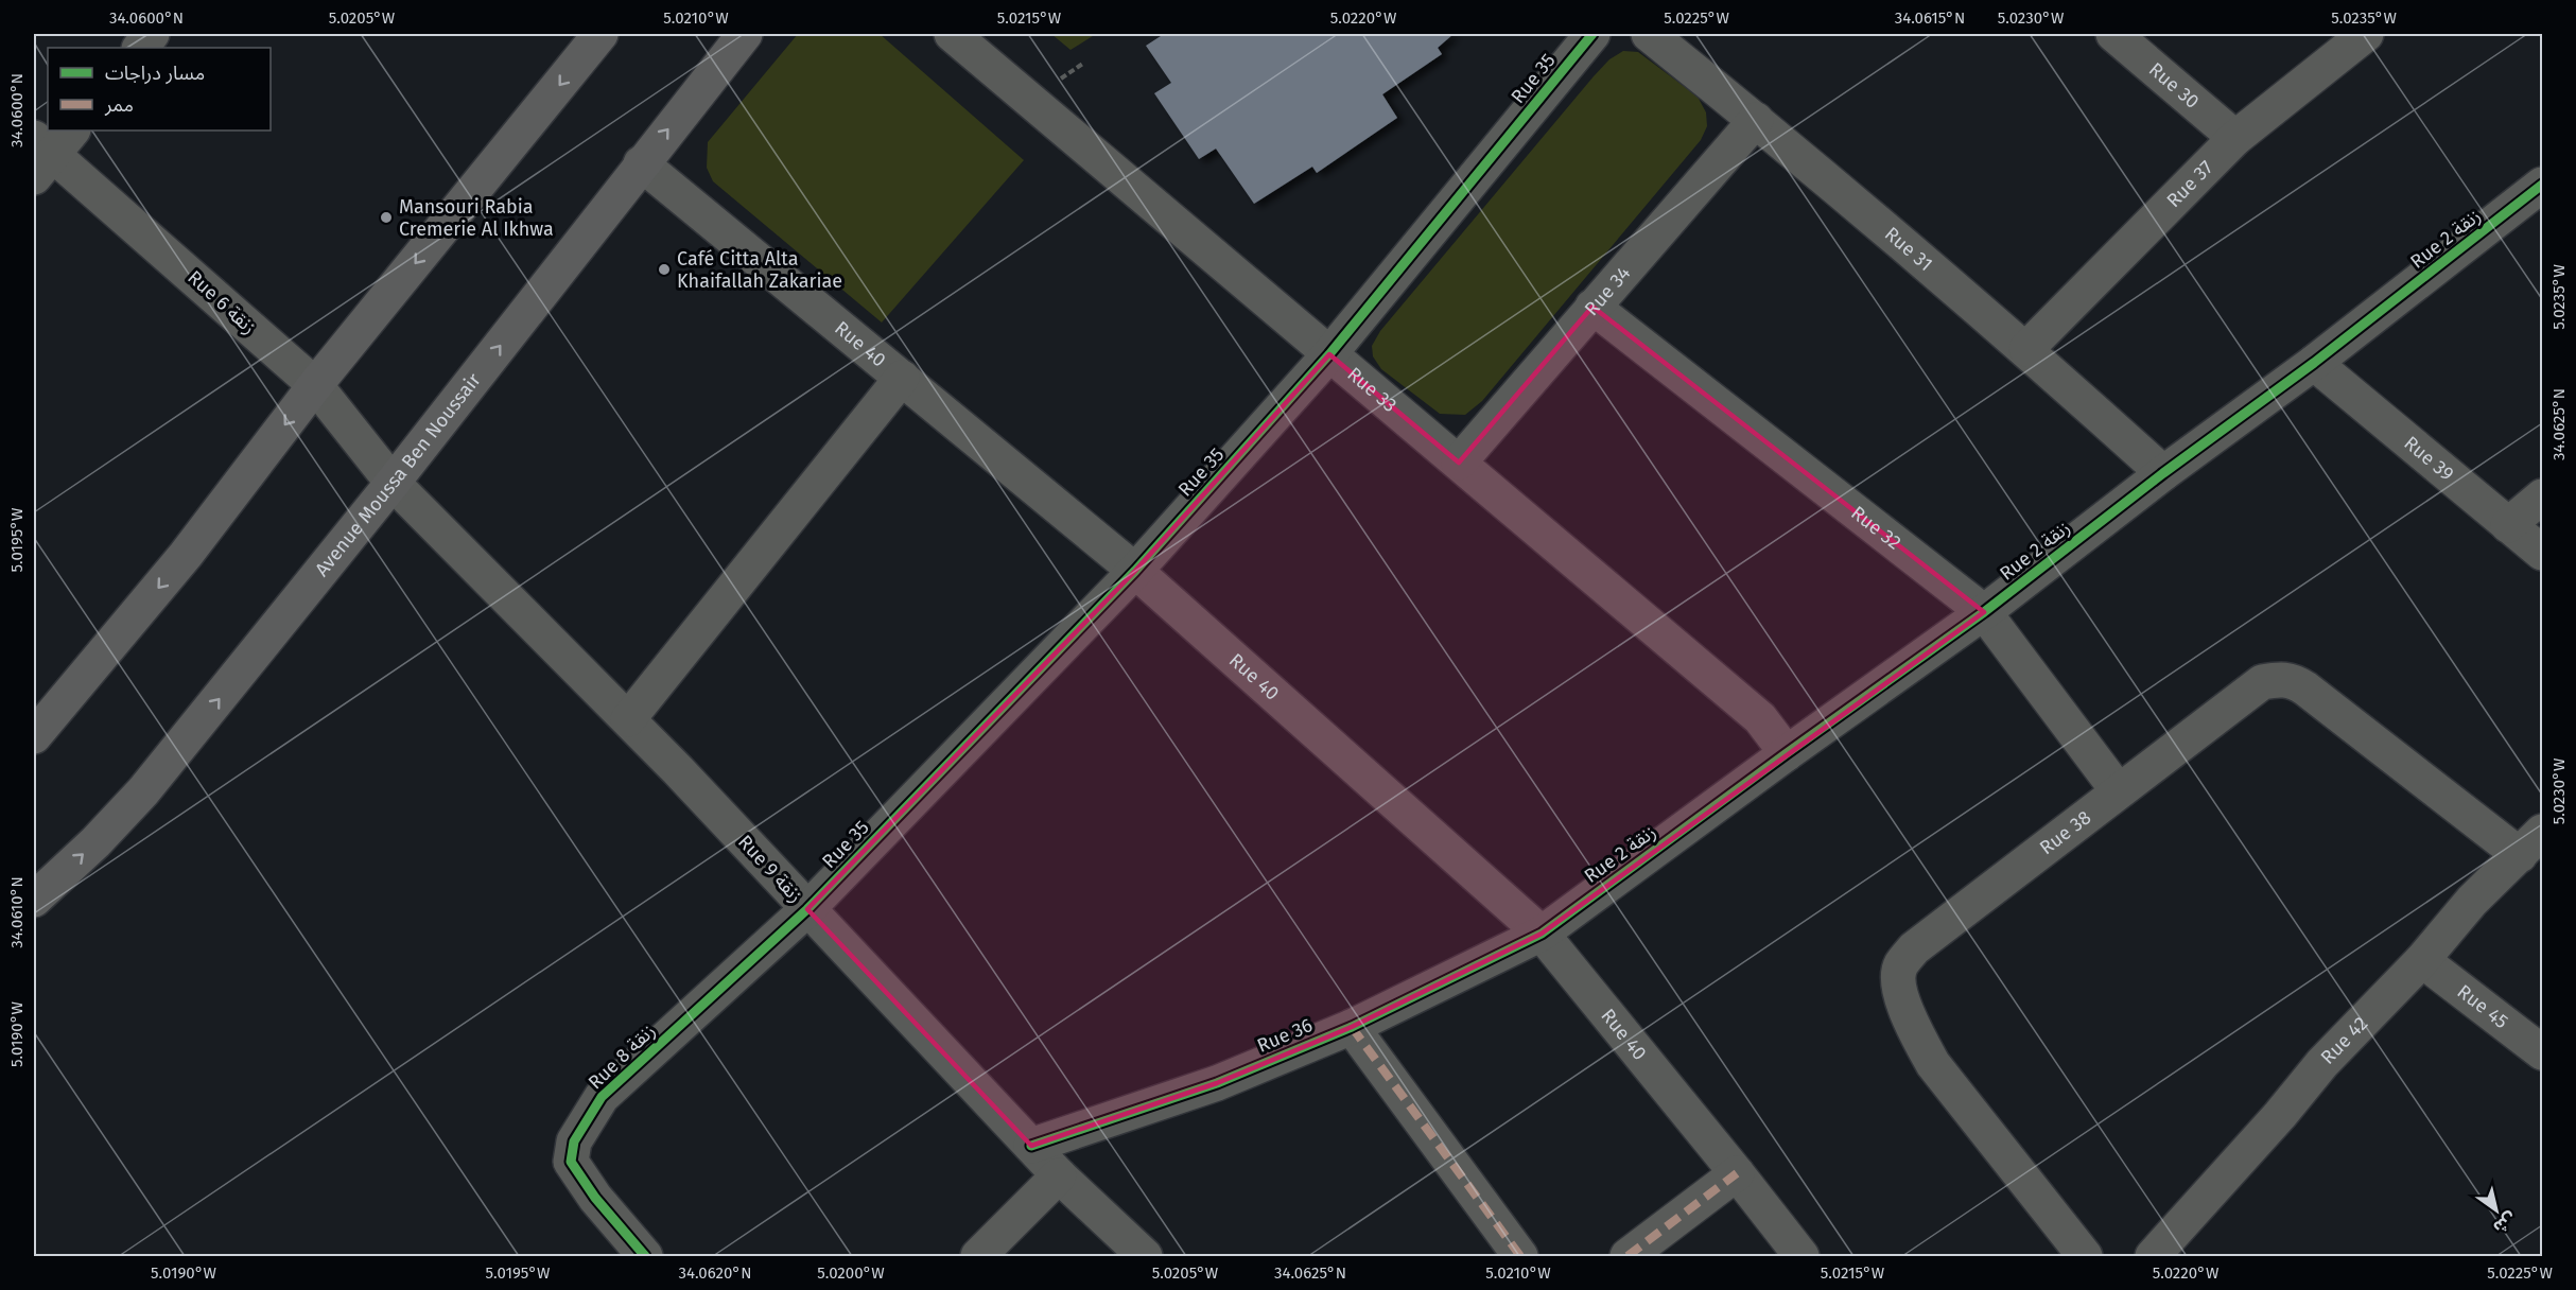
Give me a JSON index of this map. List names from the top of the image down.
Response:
{
  "streets": {
    "street": [
      "Rue 35",
      "Rue 30",
      "Rue 37",
      "Rue 2 زنقة",
      "Rue 31",
      "Rue 34",
      "Rue 6 زنقة",
      "Rue 40",
      "Rue 33",
      "Rue 39",
      "Avenue Moussa Ben Noussair",
      "Rue 32",
      "Rue 38",
      "Rue 9 زنقة",
      "Rue 45",
      "Rue 36",
      "Rue 42",
      "Rue 8 زنقة"
    ]
  },
  "crossings": [
    ["Rue 35", "Rue 40"],
    ["Rue 35", "Rue 33"],
    ["Rue 35", "Rue 9 زنقة"],
    ["Rue 35", "Rue 8 زنقة"],
    ["Rue 30", "Rue 37"],
    ["Rue 37", "Rue 31"],
    ["Rue 2 زنقة", "Rue 31"],
    ["Rue 2 زنقة", "Rue 40"],
    ["Rue 2 زنقة", "Rue 33"],
    ["Rue 2 زنقة", "Rue 39"],
    ["Rue 2 زنقة", "Rue 32"],
    ["Rue 2 زنقة", "Rue 36"],
    ["Rue 31", "Rue 34"],
    ["Rue 34", "Rue 33"],
    ["Rue 34", "Rue 32"],
    ["Rue 6 زنقة", "Avenue Moussa Ben Noussair"],
    ["Rue 6 زنقة", "Rue 9 زنقة"],
    ["Rue 40", "Avenue Moussa Ben Noussair"],
    ["Rue 40", "Rue 36"],
    ["Avenue Moussa Ben Noussair", "Rue 9 زنقة"],
    ["Rue 32", "Rue 38"],
    ["Rue 38", "Rue 42"],
    ["Rue 9 زنقة", "Rue 36"],
    ["Rue 9 زنقة", "Rue 8 زنقة"],
    ["Rue 45", "Rue 42"]
  ],
  "places": ["Mansouri Rabia Cremerie Al Ikhwa", "Café Citta Alta Khaifallah Zakariae"],
  "legend": ["مسار دراجات", "ممر"],
  "north": "bottom right",
  "coordinates": [
    "34.0600°N",
    "5.0205°W",
    "5.0210°W",
    "5.0215°W",
    "5.0220°W",
    "5.0225°W",
    "34.0615°N",
    "5.0230°W",
    "5.0235°W",
    "34.0625°N",
    "5.0195°W",
    "34.0610°N",
    "5.0190°W",
    "34.0620°N",
    "5.0200°W"
  ]
}
